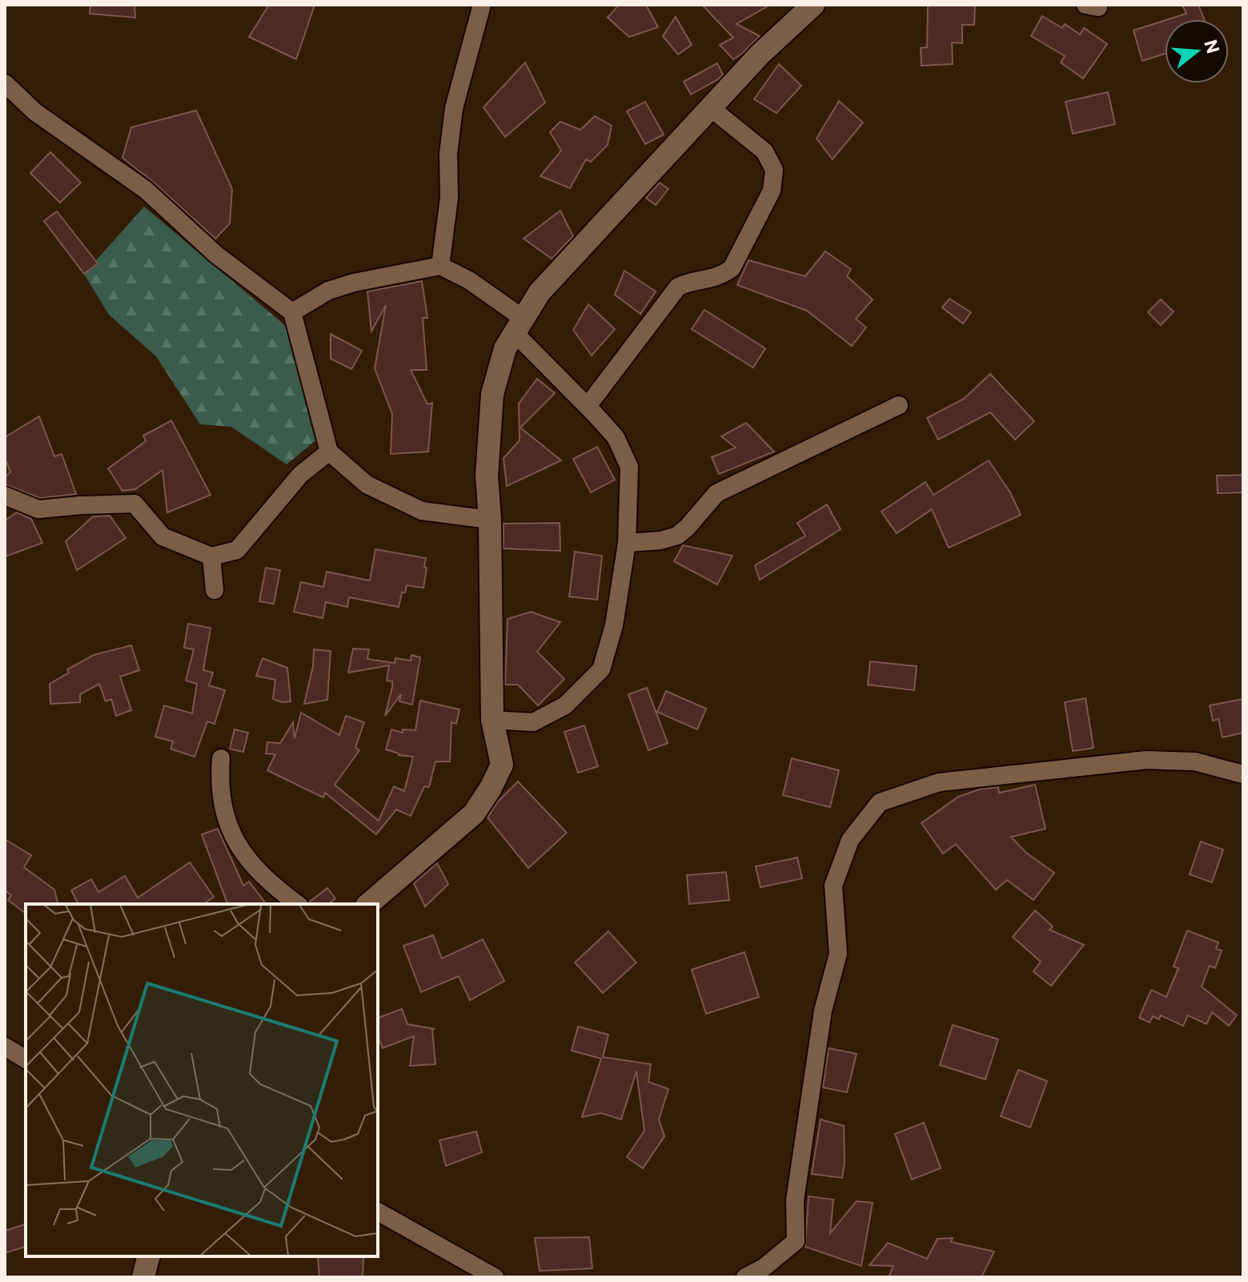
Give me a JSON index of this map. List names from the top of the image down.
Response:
{
  "north": "right"
}
